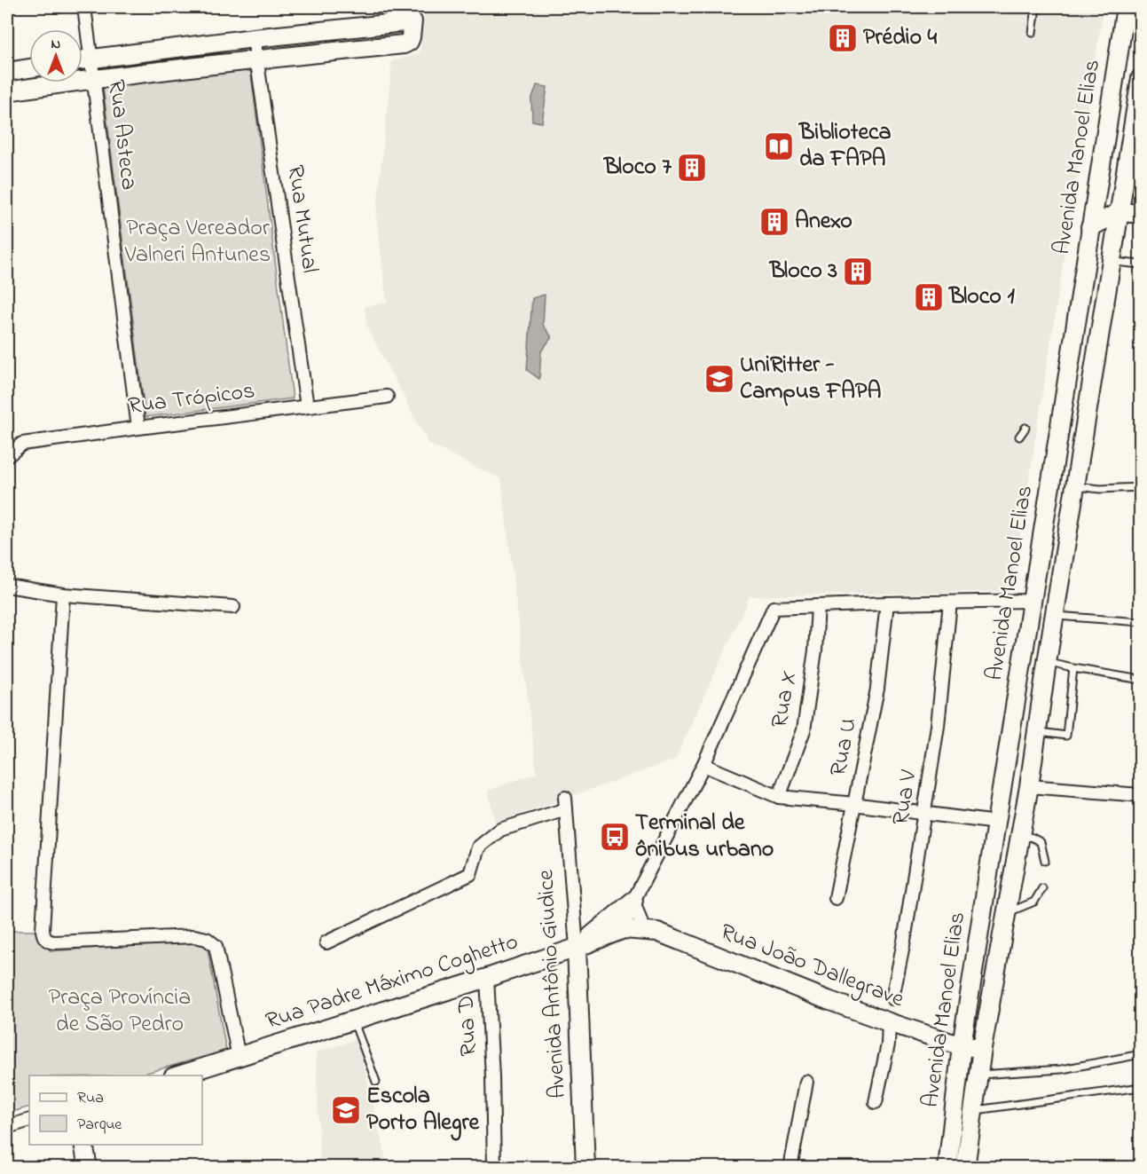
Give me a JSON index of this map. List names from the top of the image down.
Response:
{
  "streets": {
    "main road": [
      "Avenida Manoel Elias",
      "Rua João Dallegrave",
      "Rua Padre Máximo Coghetto",
      "Avenida Antônio Giudice"
    ],
    "street": [
      "Rua Asteca",
      "Rua Mutual",
      "Rua Trópicos",
      "Rua X",
      "Rua U",
      "Rua V",
      "Rua D"
    ]
  },
  "crossings": [
    ["Rua Asteca", "Rua Trópicos"],
    ["Avenida Manoel Elias", "Rua João Dallegrave"],
    ["Rua Mutual", "Rua Trópicos"],
    ["Rua João Dallegrave", "Rua Padre Máximo Coghetto"],
    ["Rua Padre Máximo Coghetto", "Avenida Antônio Giudice"],
    ["Rua Padre Máximo Coghetto", "Rua D"]
  ],
  "parks": ["Praça Vereador Valneri Antunes", "Praça Província de São Pedro"],
  "places": {
    "building": [
      "Prédio 4",
      "Bloco 7",
      "Anexo",
      "Bloco 3",
      "Bloco 1"
    ],
    "library": ["Biblioteca da FAPA"],
    "school or university": ["UniRitter - Campus FAPA", "Escola Porto Alegre"],
    "bus stop": ["Terminal de ônibus urbano"]
  },
  "legend": ["Rua", "Parque"],
  "north": "top"
}
